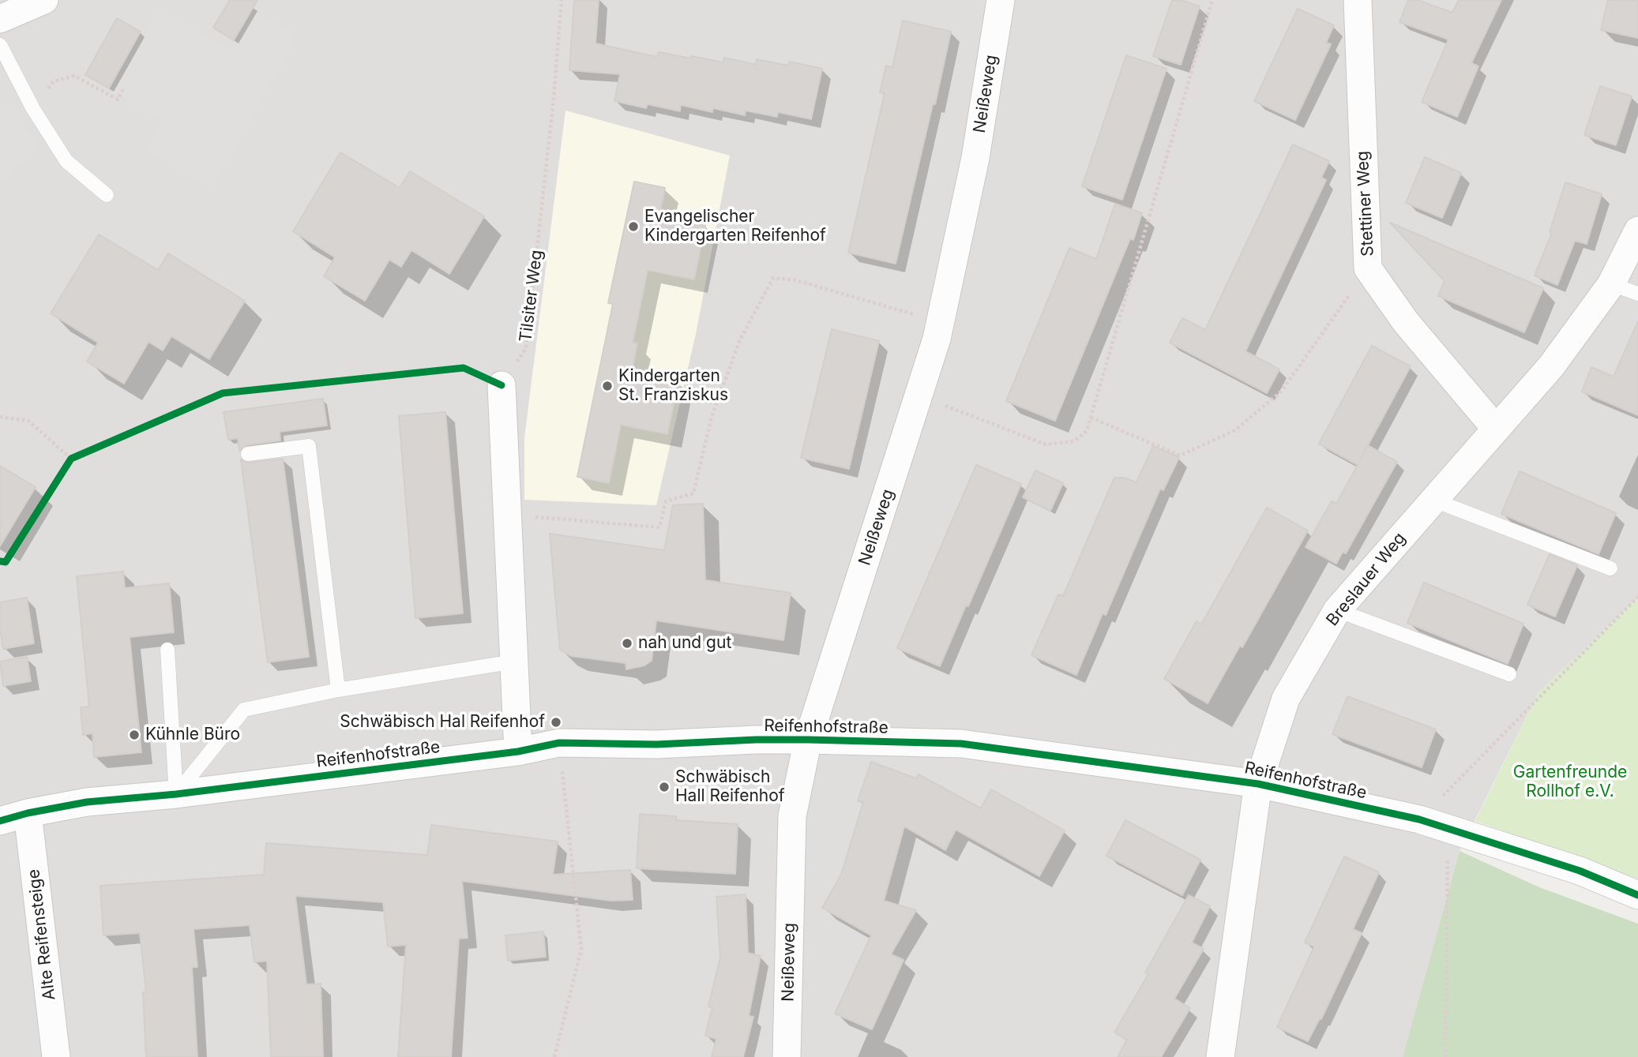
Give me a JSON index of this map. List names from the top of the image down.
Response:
{
  "streets": {
    "street": [
      "Neißeweg",
      "Stettiner Weg",
      "Breslauer Weg",
      "Reifenhofstraße",
      "Alte Reifensteige"
    ],
    "path": ["Tilsiter Weg"]
  },
  "crossings": [
    ["Neißeweg", "Reifenhofstraße"],
    ["Stettiner Weg", "Breslauer Weg"],
    ["Breslauer Weg", "Reifenhofstraße"],
    ["Reifenhofstraße", "Alte Reifensteige"]
  ],
  "parks": ["Gartenfreunde Rollhof e.V."],
  "places": [
    "Evangelischer Kindergarten Reifenhof",
    "Kindergarten St. Franziskus",
    "nah und gut",
    "Schwäbisch Hal Reifenhof",
    "Kühnle Büro",
    "Schwäbisch Hall Reifenhof"
  ]
}
